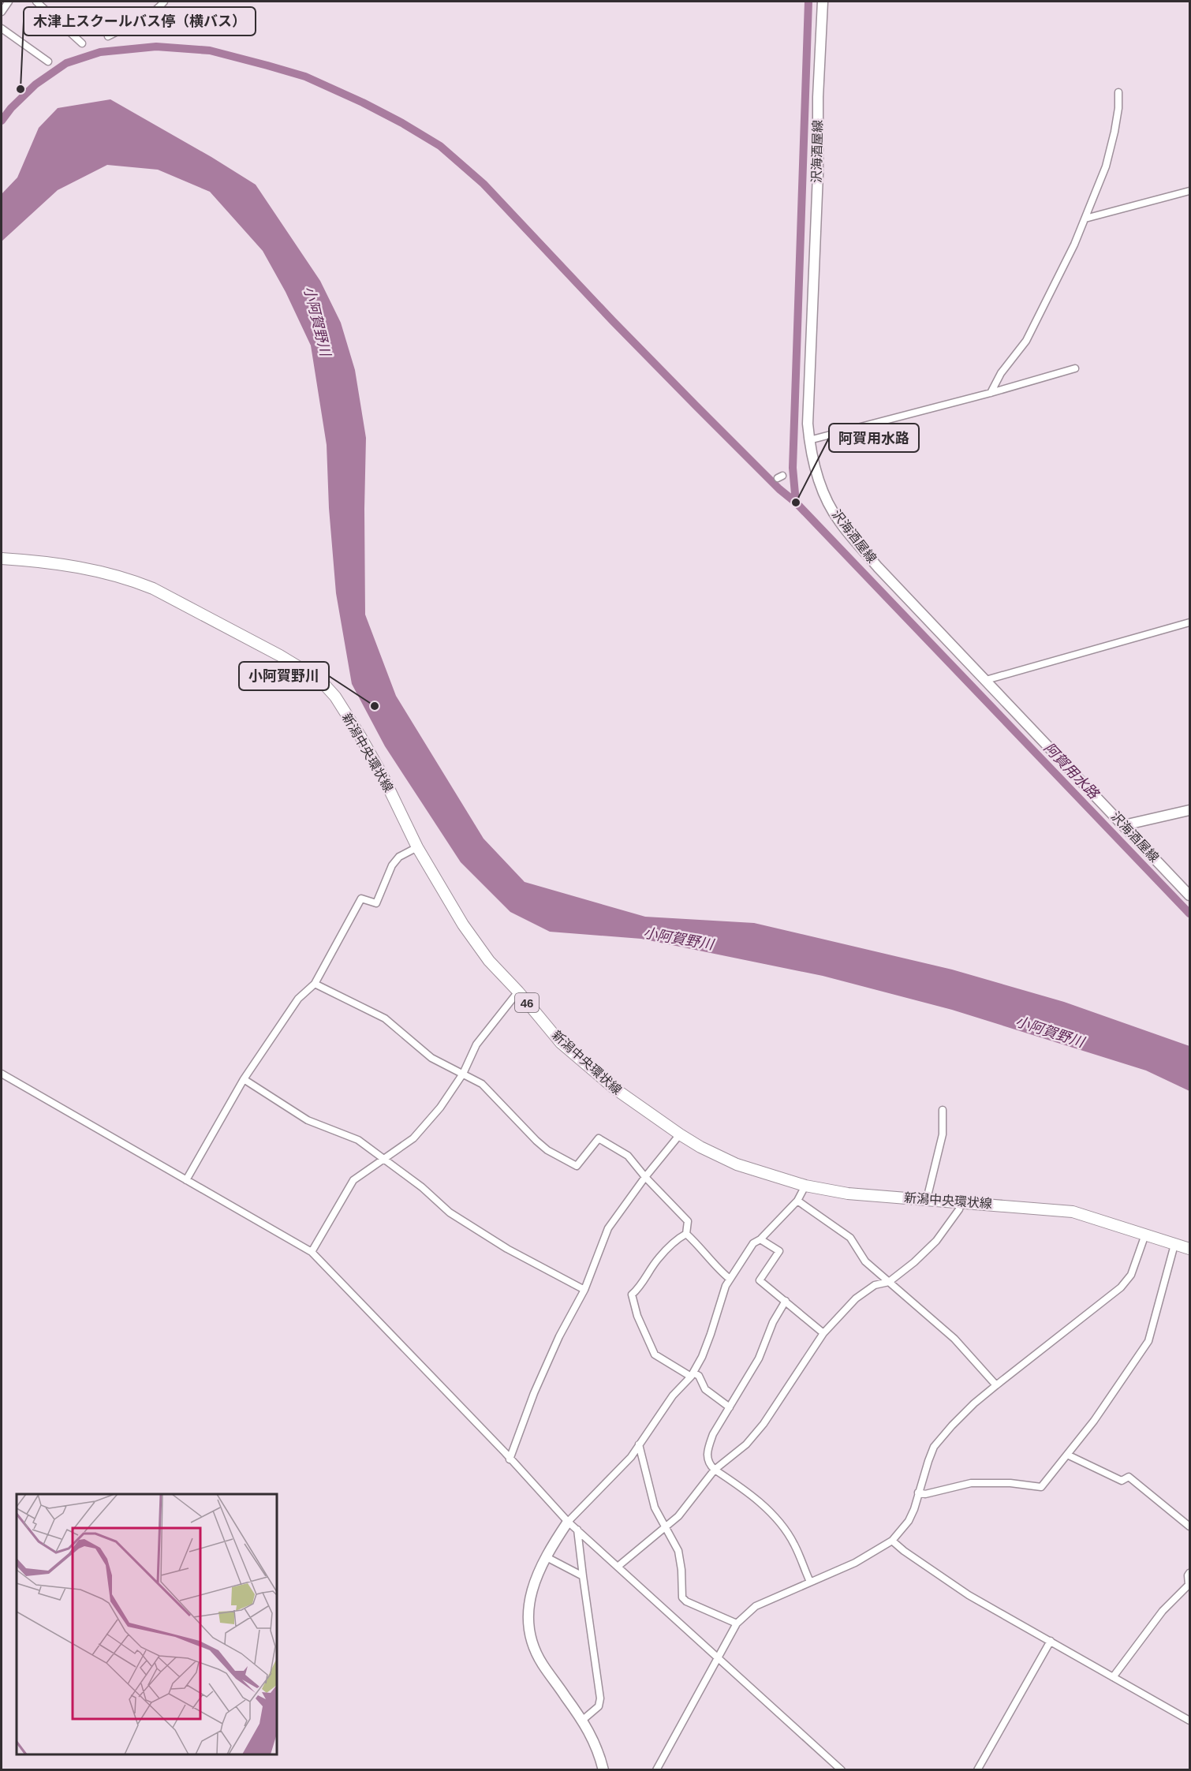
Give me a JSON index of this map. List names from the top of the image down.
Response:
{
  "streets": {
    "main road": ["沢海酒屋線", "新潟中央環状線", "46"]
  },
  "water": ["小阿賀野川", "阿賀用水路"],
  "places": ["木津上スクールバス停（横バス）", "阿賀用水路", "小阿賀野川"]
}
